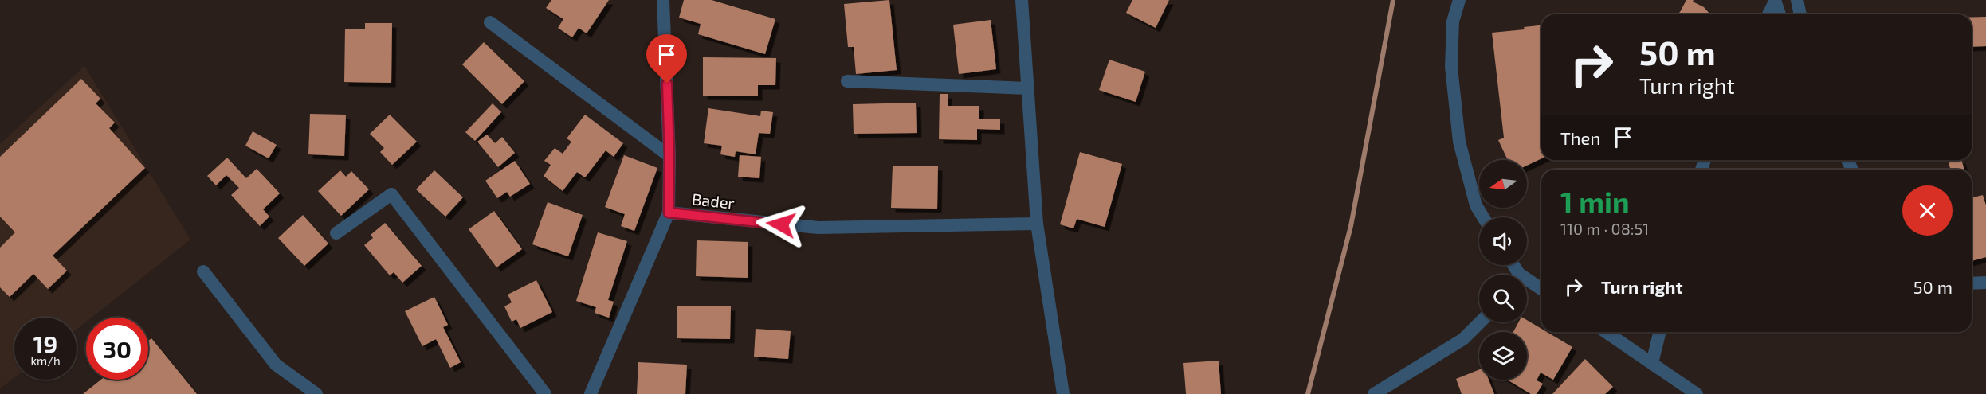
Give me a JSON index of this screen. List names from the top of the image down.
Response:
{
  "streets": {
    "street": ["Bader"]
  },
  "north": "left",
  "page": {
    "turn": ["50 m", "Turn right"],
    "then": "Then",
    "heading": ["1 min", "110 m · 08:51"],
    "list": [
      {
        "name": "Turn right",
        "value": "50 m"
      }
    ],
    "speed": "19 km/h",
    "limit": "30"
  }
}
